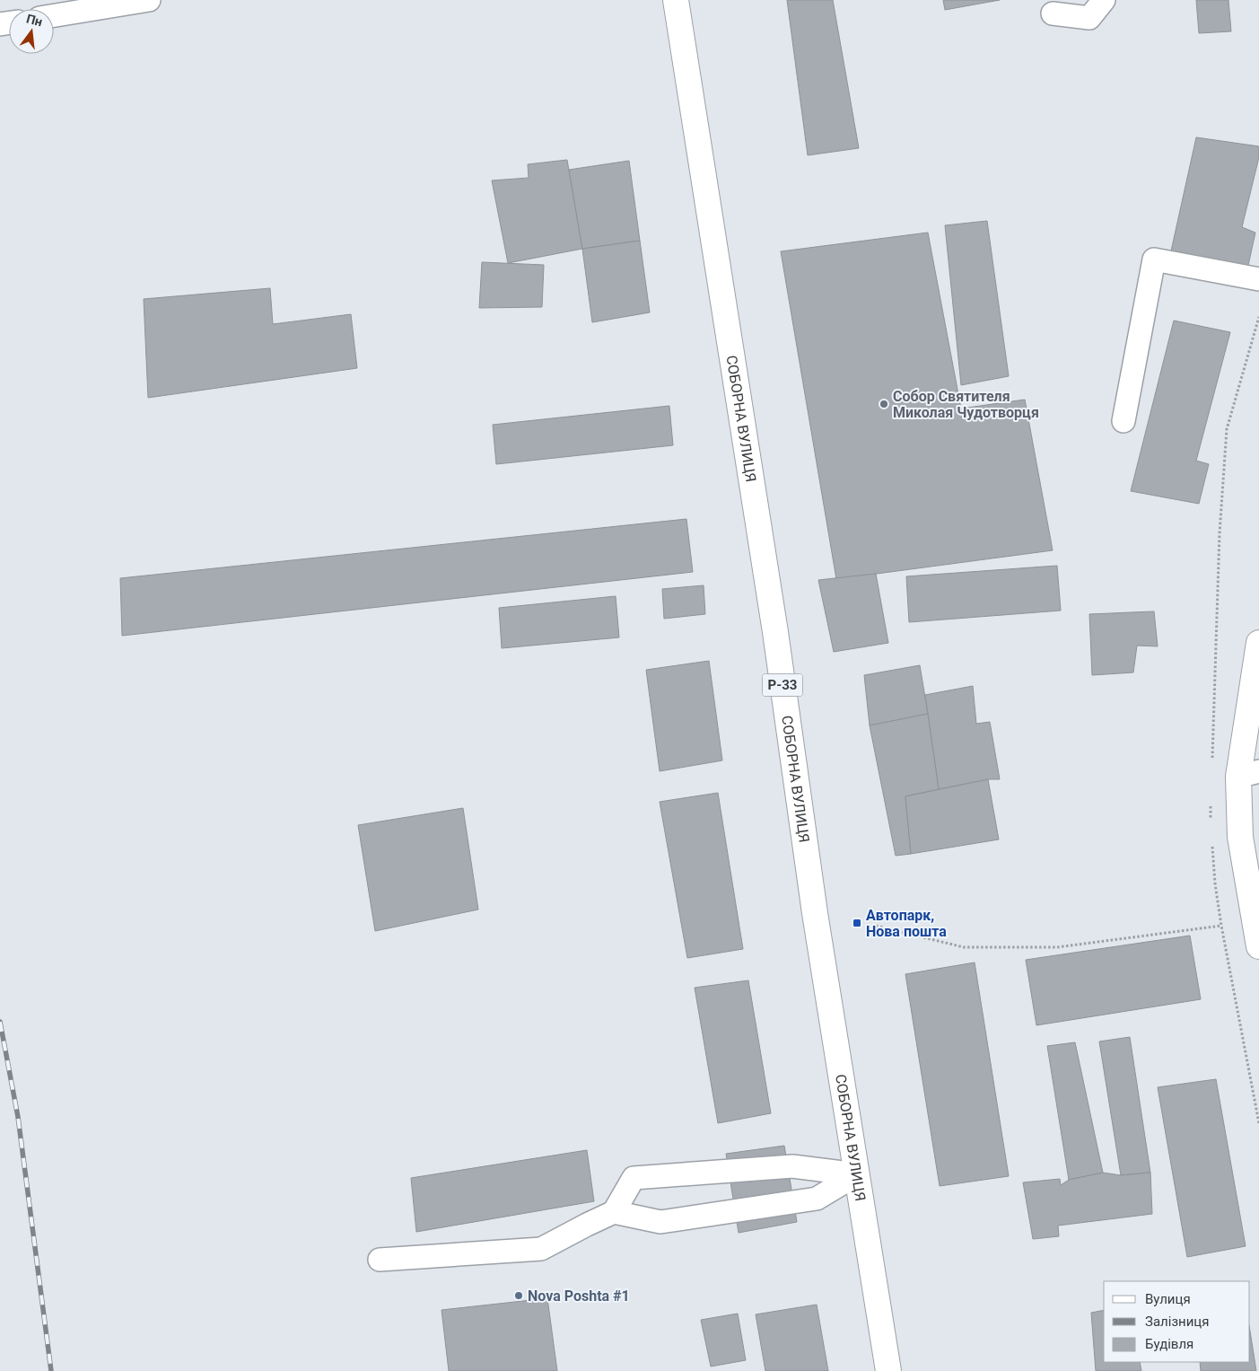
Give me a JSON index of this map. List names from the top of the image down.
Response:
{
  "streets": {
    "main road": ["СОБОРНА ВУЛИЦЯ", "Р-33"]
  },
  "places": {
    "other": ["Собор Святителя Миколая Чудотворця", "Nova Poshta #1"],
    "transit": ["Автопарк, Нова пошта"]
  },
  "legend": ["Вулиця", "Залізниця", "Будівля"],
  "north": "top"
}
